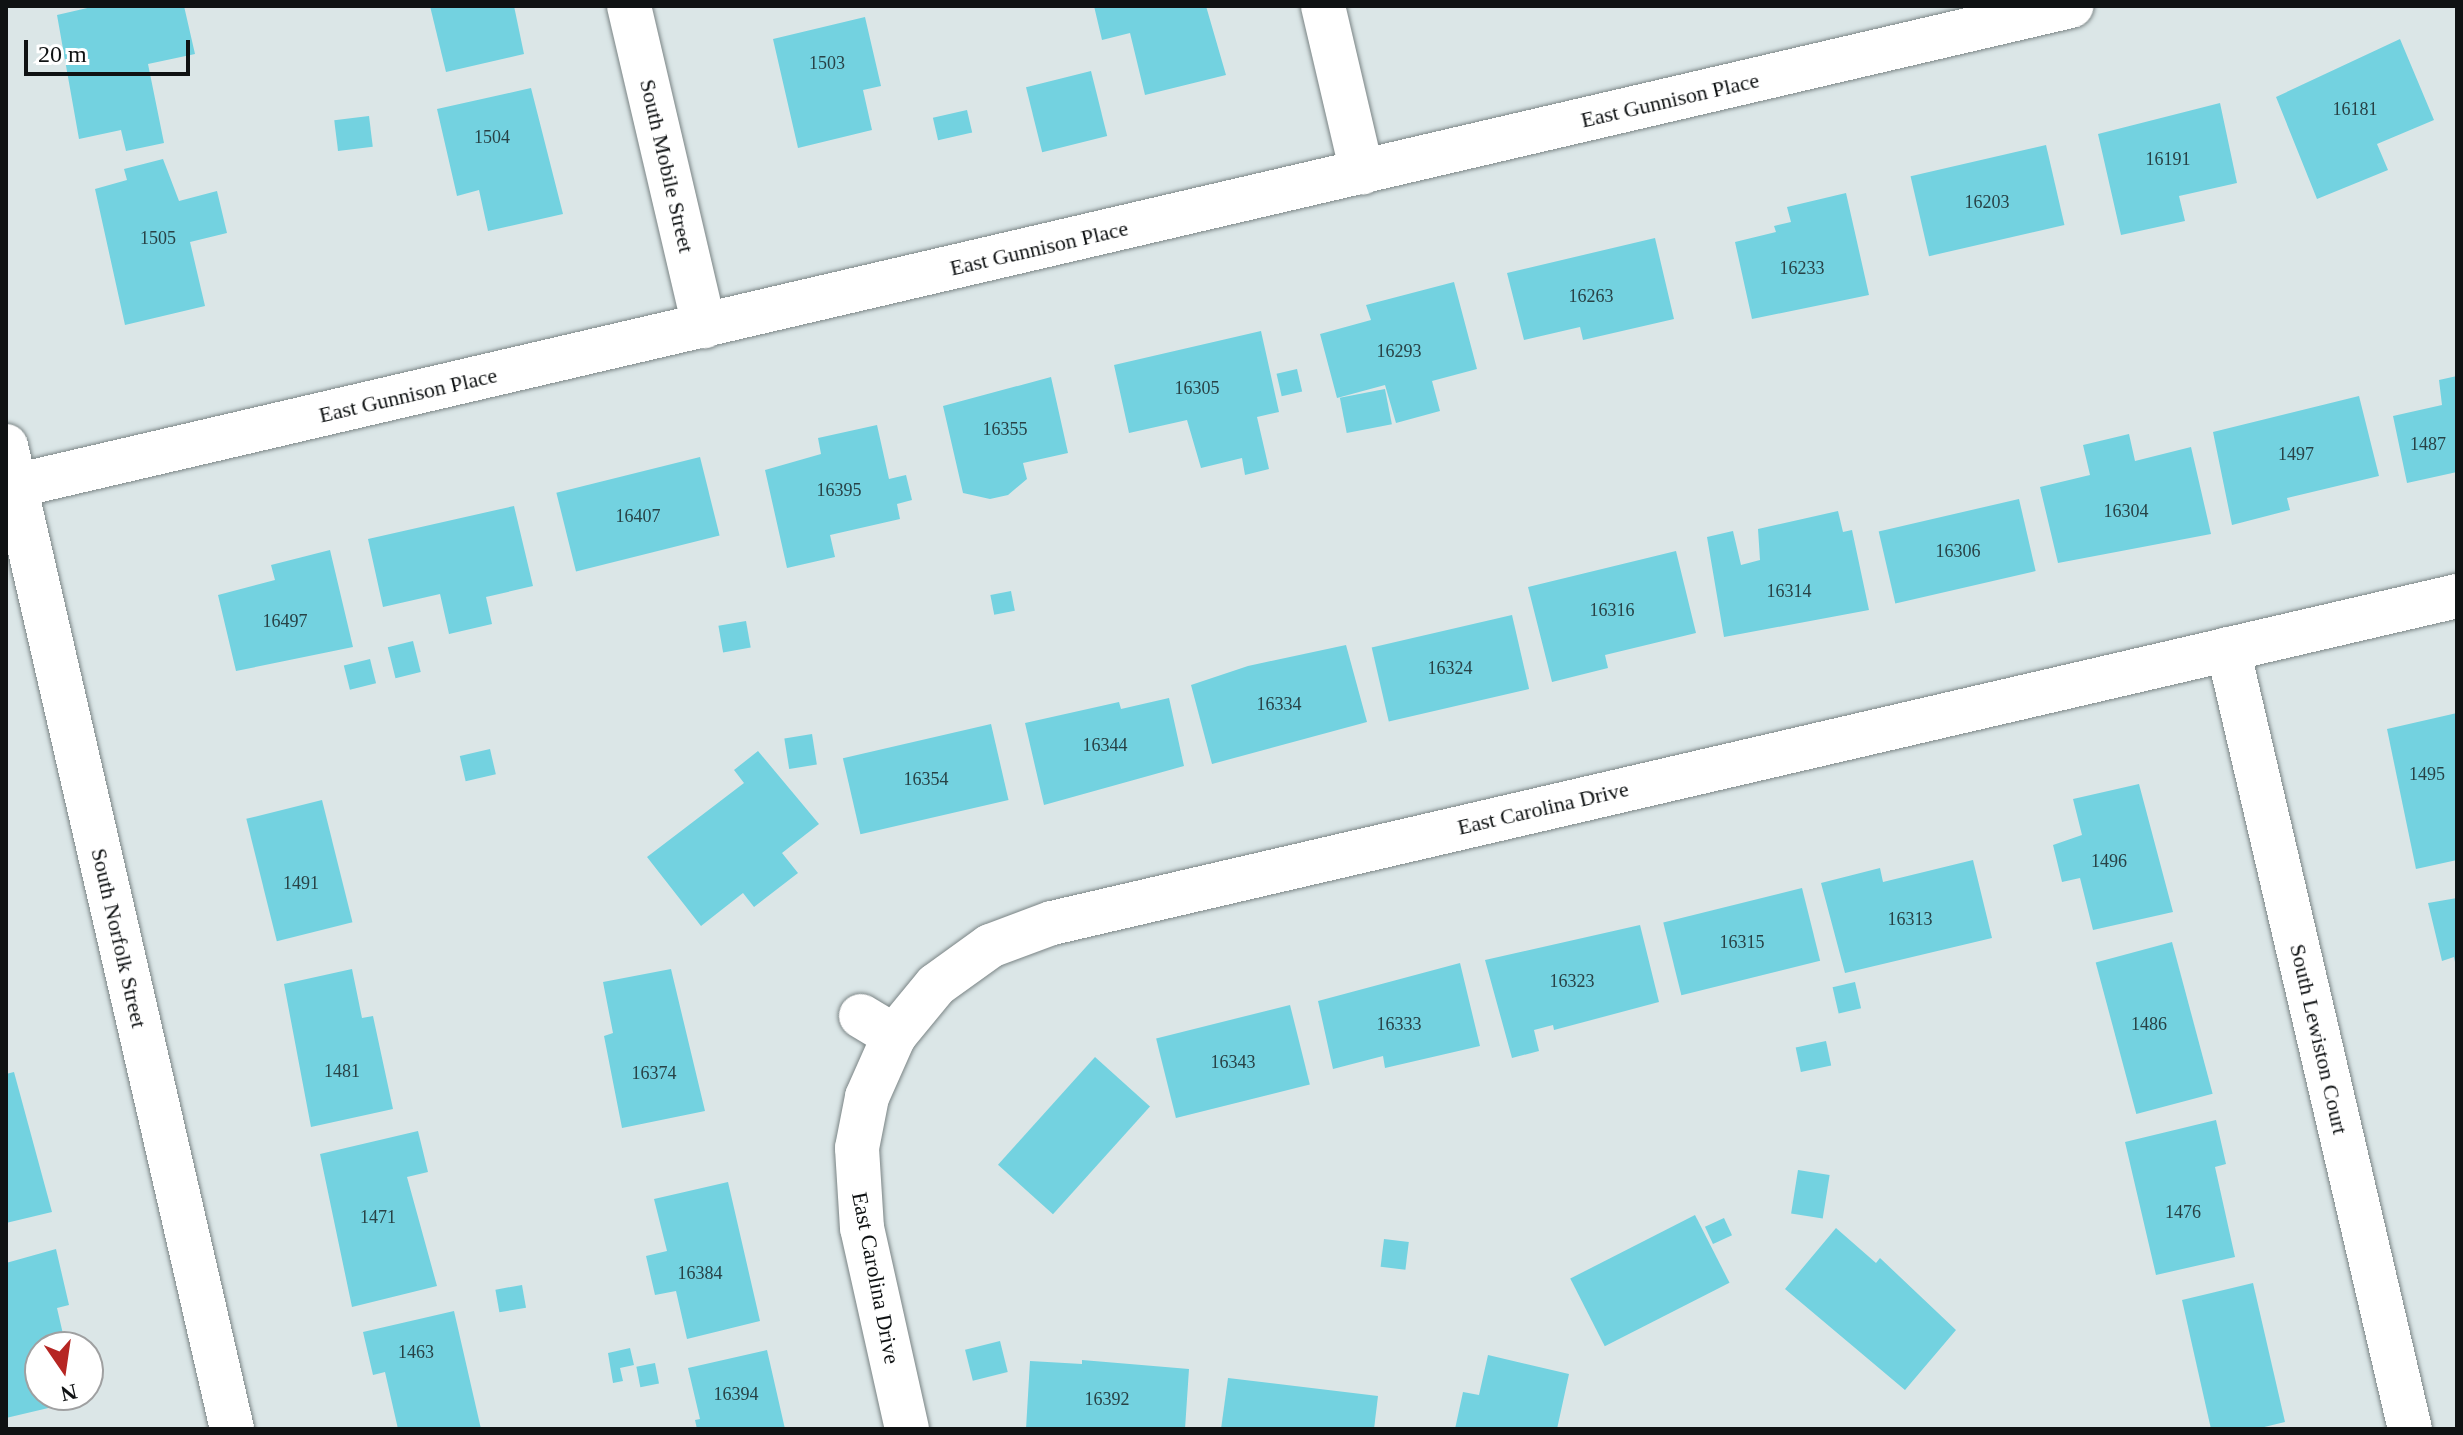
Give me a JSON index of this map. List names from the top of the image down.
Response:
{
  "streets": {
    "street": [
      "East Gunnison Place",
      "South Mobile Street",
      "East Carolina Drive",
      "South Norfolk Street",
      "South Lewiston Court"
    ]
  },
  "crossings": [
    ["East Gunnison Place", "South Mobile Street"],
    ["East Gunnison Place", "South Norfolk Street"],
    ["East Carolina Drive", "South Lewiston Court"]
  ],
  "house_numbers": [
    "1503",
    "16181",
    "1504",
    "16191",
    "16203",
    "1505",
    "16233",
    "16263",
    "16293",
    "16305",
    "16355",
    "1487",
    "1497",
    "16395",
    "16304",
    "16407",
    "16306",
    "16314",
    "16316",
    "16497",
    "16324",
    "16334",
    "16344",
    "1495",
    "16354",
    "1496",
    "1491",
    "16313",
    "16315",
    "16323",
    "16333",
    "1486",
    "16343",
    "1481",
    "16374",
    "1476",
    "1471",
    "16384",
    "1463",
    "16394",
    "16392"
  ],
  "scale_bar": "20 m",
  "north": "bottom"
}
